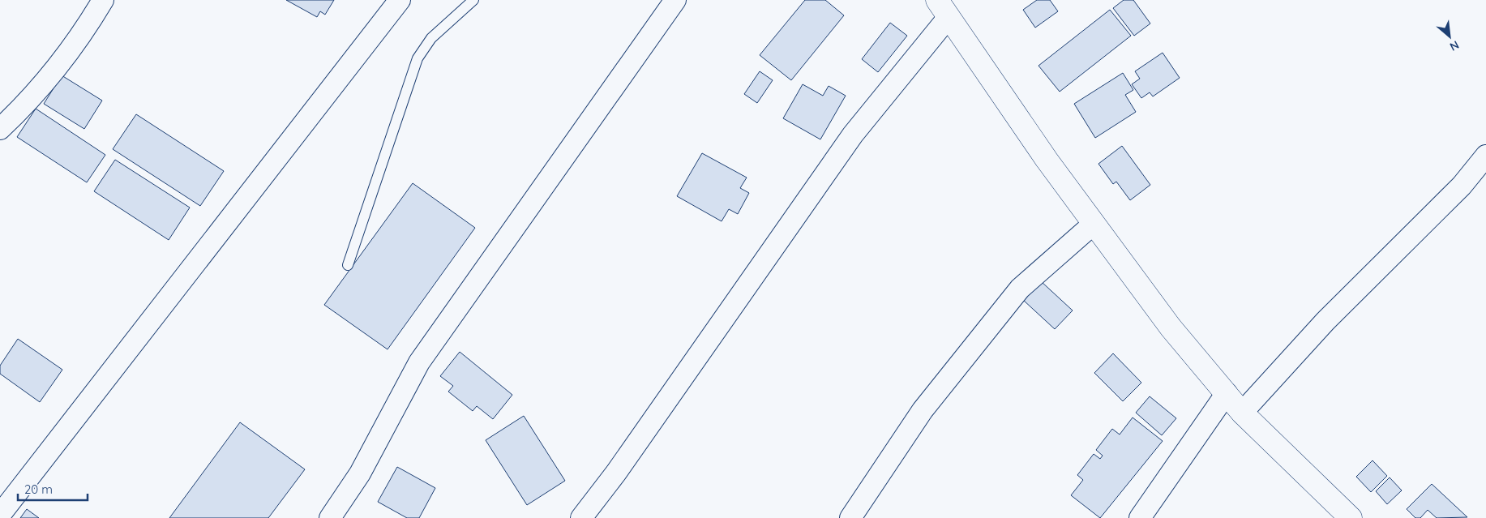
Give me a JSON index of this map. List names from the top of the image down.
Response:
{
  "scale_bar": "20 m",
  "north": "bottom right"
}
